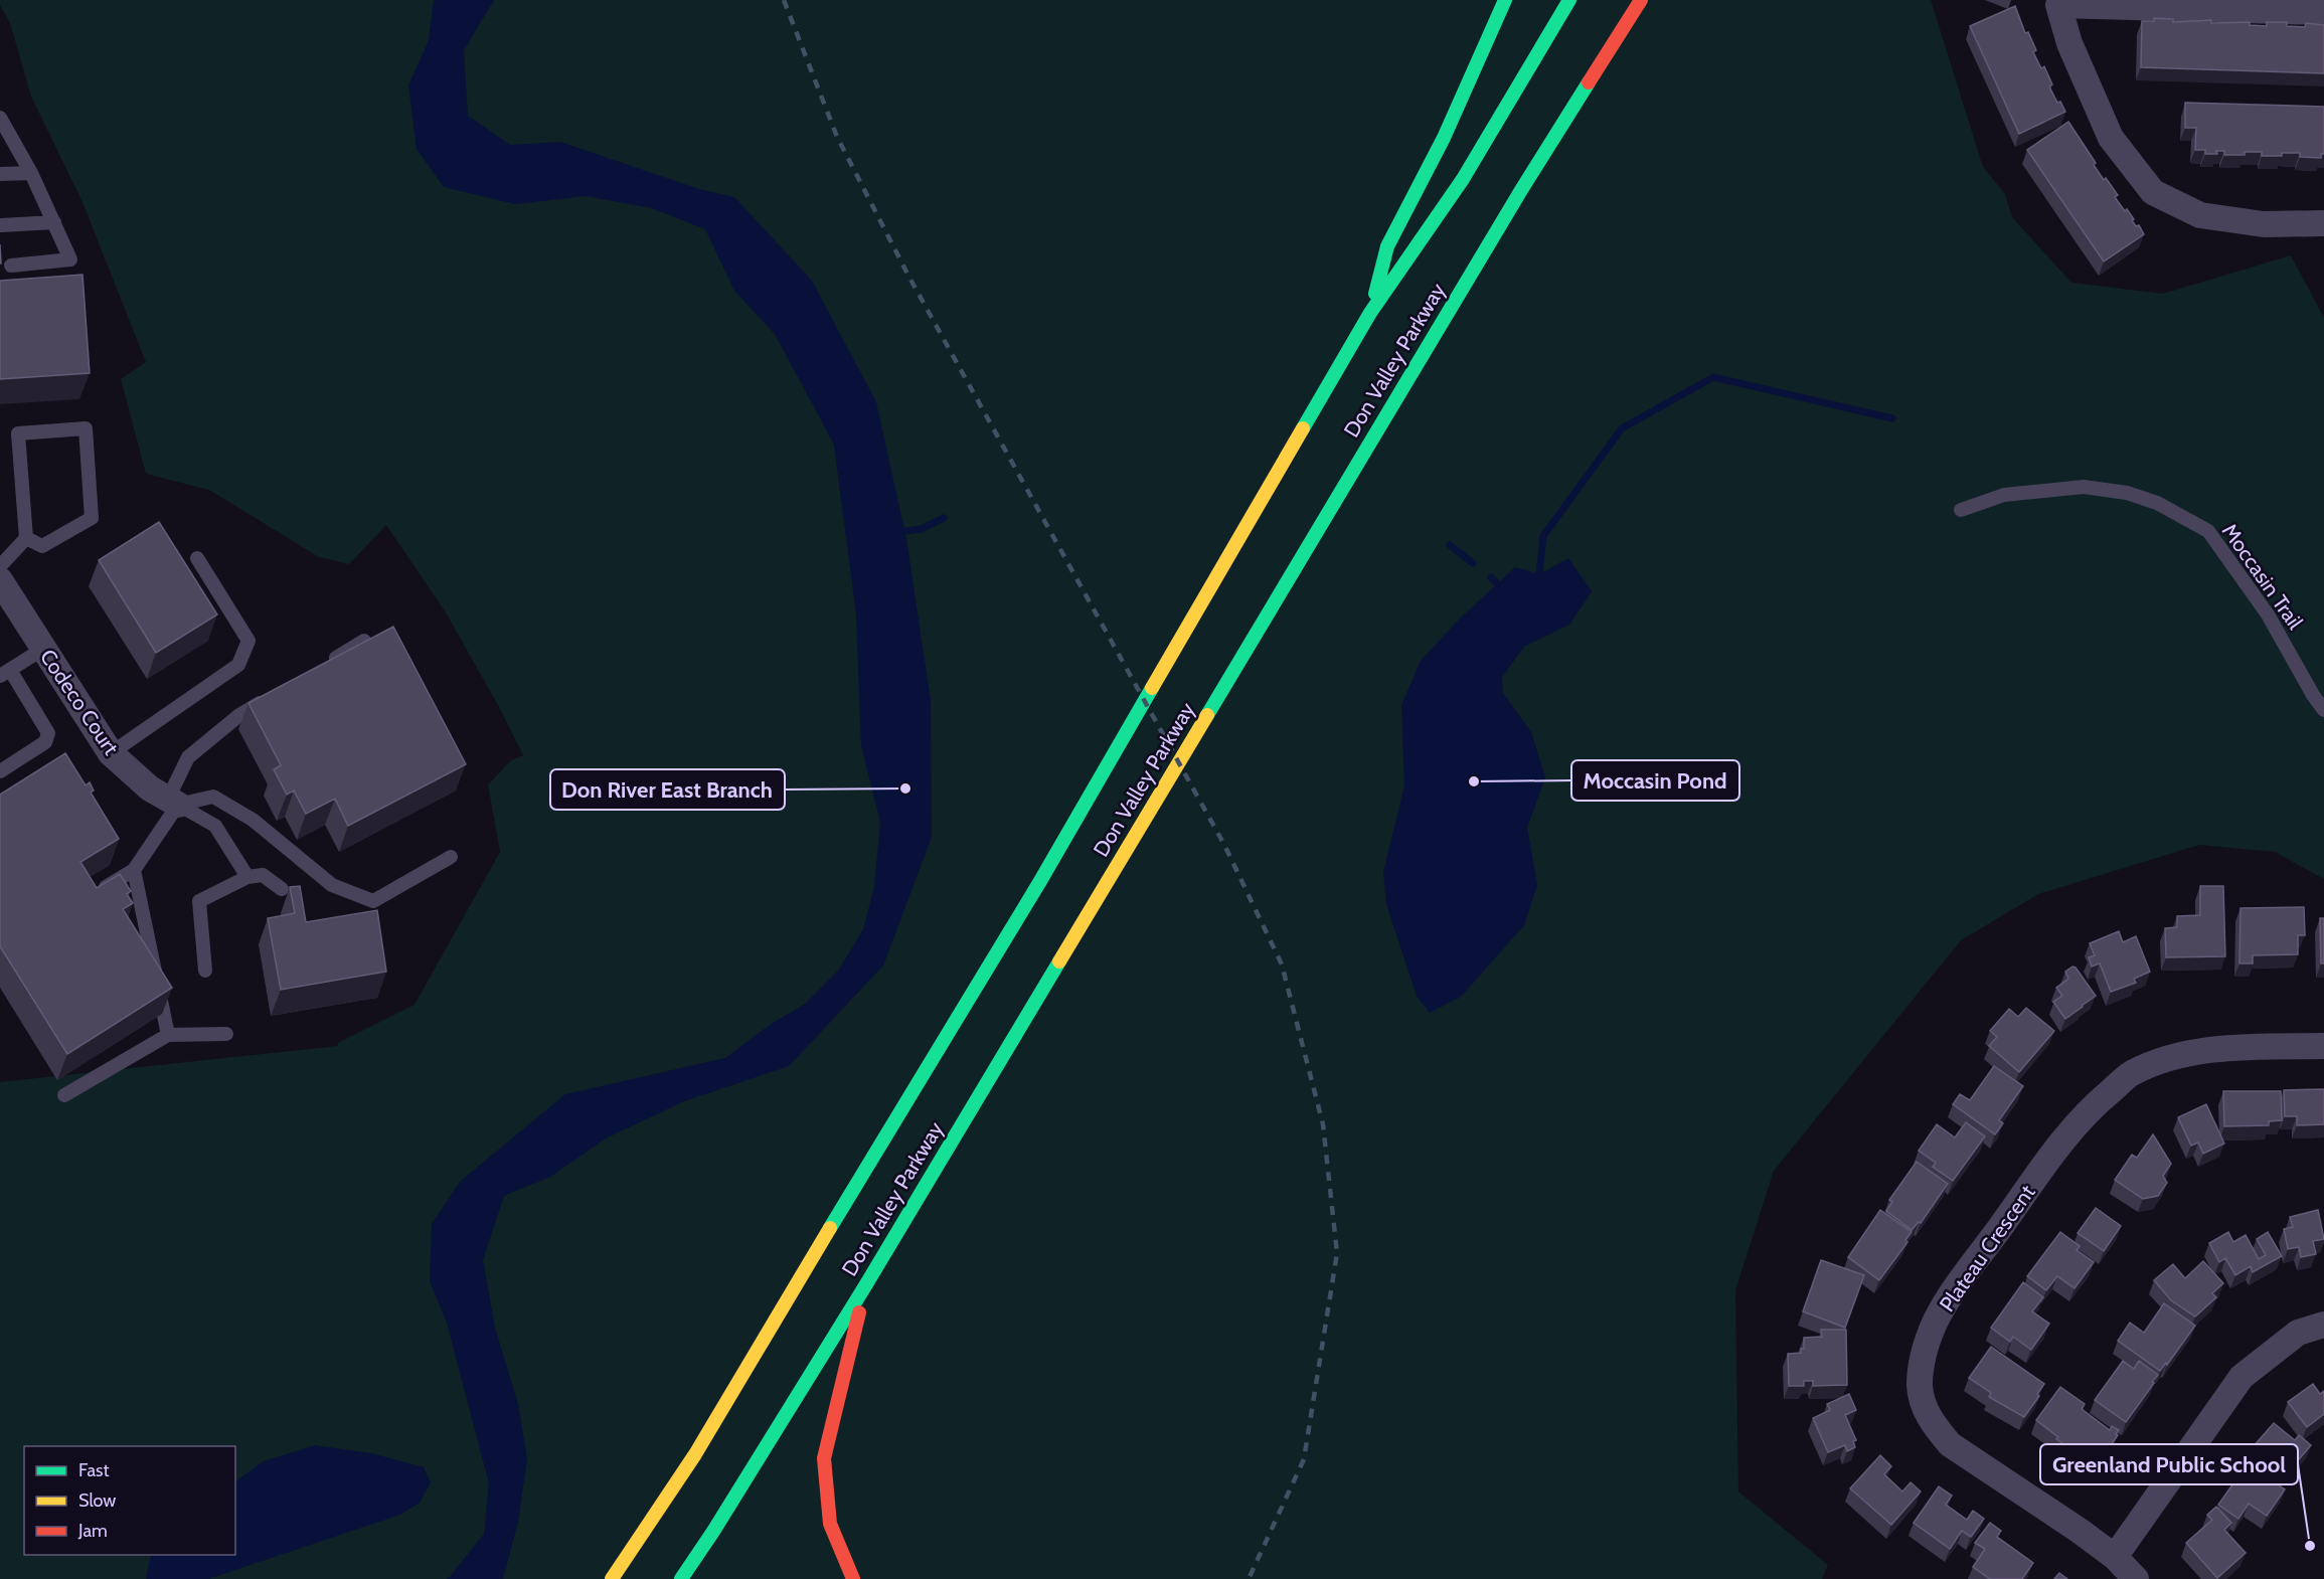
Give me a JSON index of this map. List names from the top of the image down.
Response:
{
  "streets": {
    "highway": ["Don Valley Parkway"],
    "street": ["Codeco Court", "Plateau Crescent"],
    "lane": ["Moccasin Trail"]
  },
  "places": ["Moccasin Pond", "Don River East Branch", "Greenland Public School"],
  "legend": ["Fast", "Slow", "Jam"]
}
